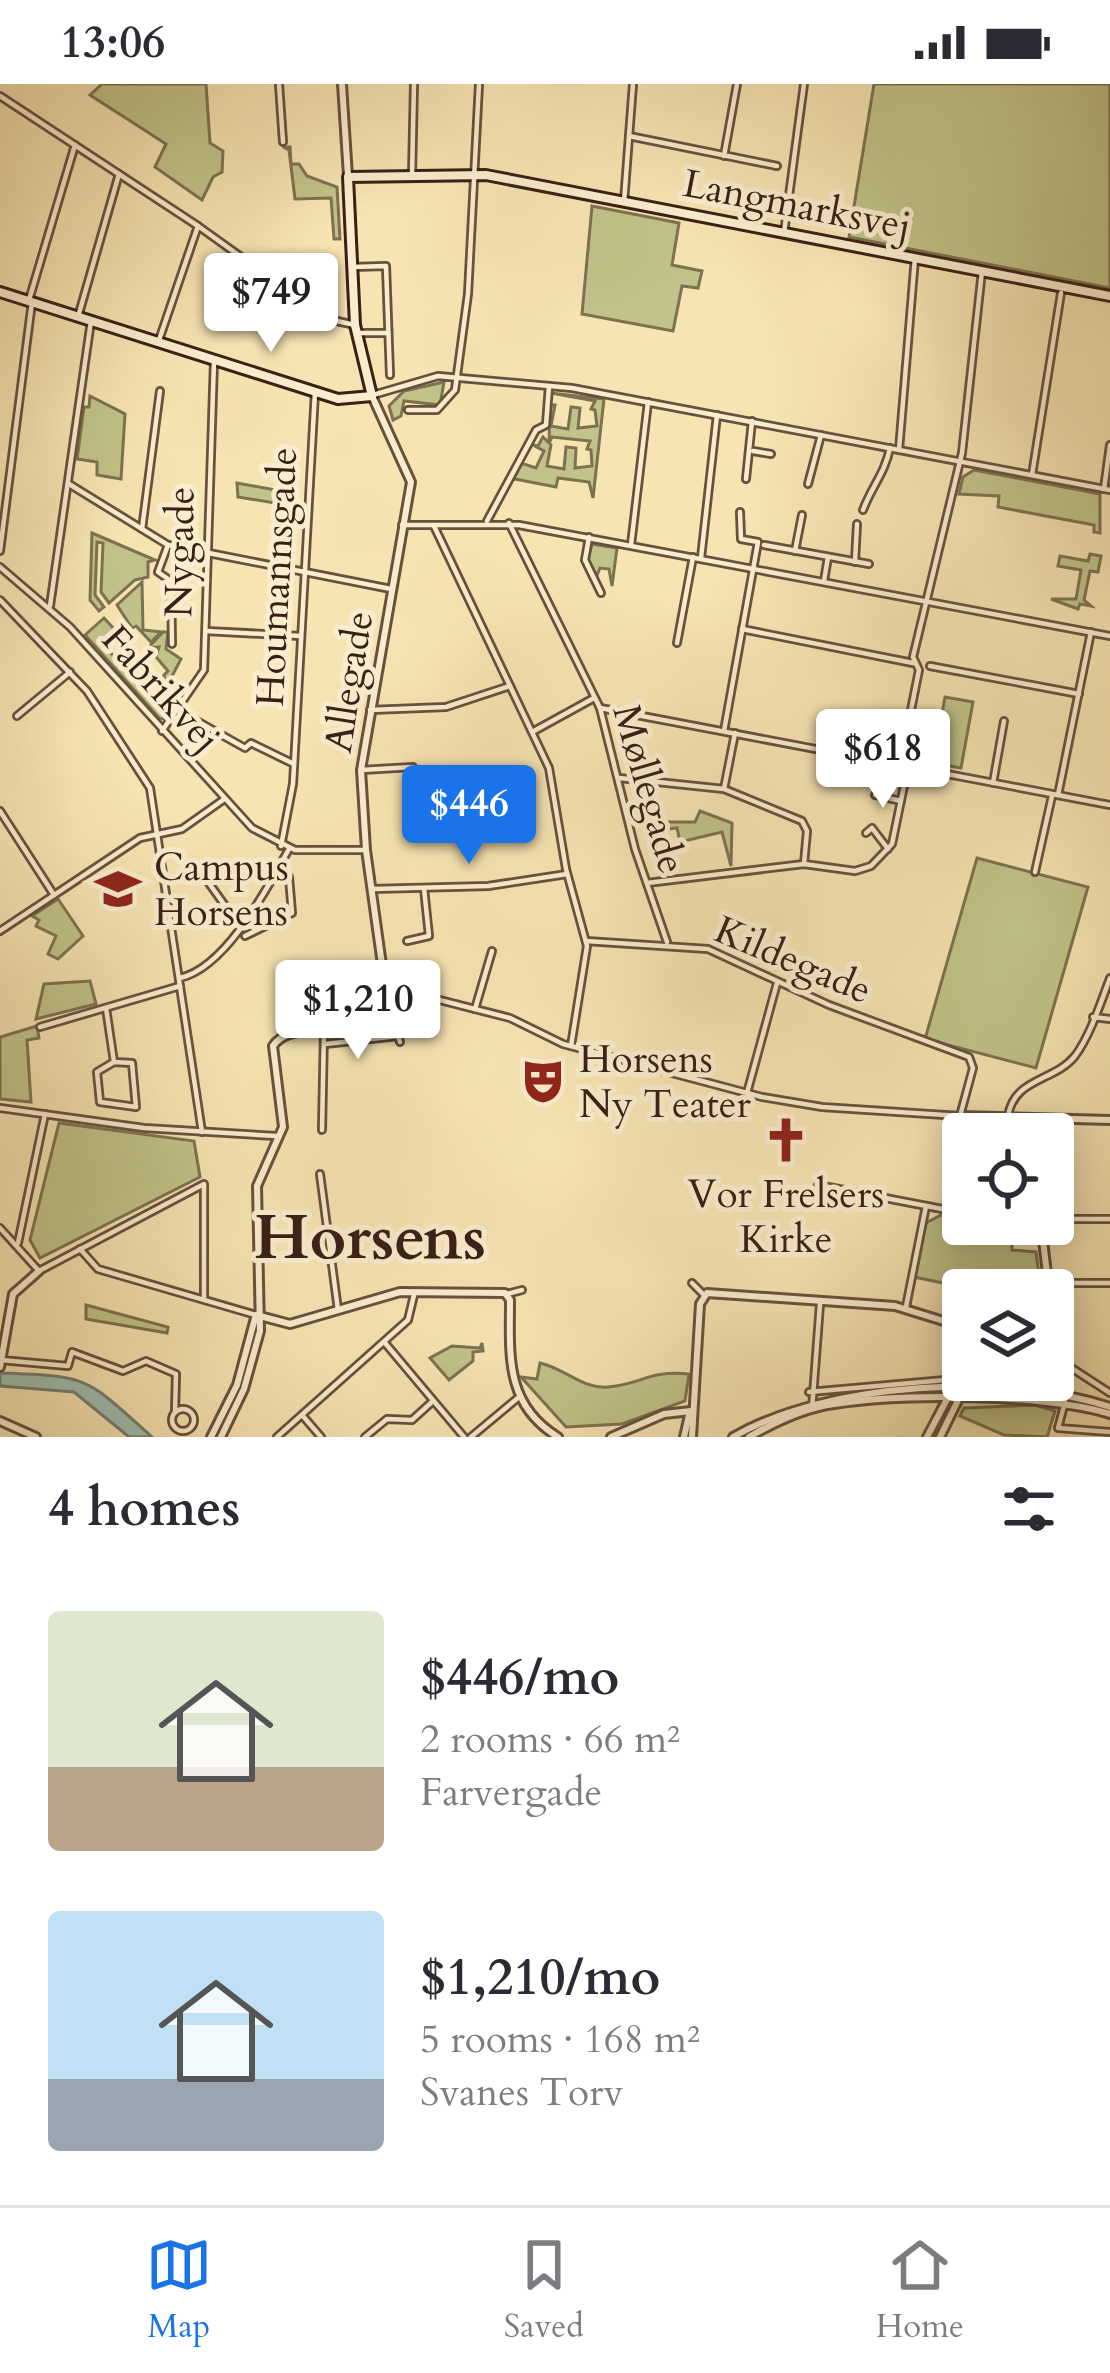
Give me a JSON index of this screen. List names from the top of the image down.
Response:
{
  "streets": {
    "main road": ["Langmarksvej"],
    "street": [
      "Nygade",
      "Houmannsgade",
      "Allegade",
      "Fabrikvej",
      "Møllegade",
      "Kildegade"
    ]
  },
  "crossings": [
    ["Nygade", "Houmannsgade"],
    ["Nygade", "Fabrikvej"],
    ["Houmannsgade", "Fabrikvej"],
    ["Møllegade", "Kildegade"]
  ],
  "districts": ["Horsens"],
  "places": {
    "school or university": ["Campus Horsens"],
    "theatre": ["Horsens Ny Teater"],
    "church": ["Vor Frelsers Kirke"]
  },
  "page": {
    "status": "13:06",
    "price": [
      "$749",
      "$618",
      "$446",
      "$1,210"
    ],
    "heading": "4 homes",
    "list": [
      {
        "name": "$446/mo",
        "note": "2 rooms · 66 m² · Farvergade"
      },
      {
        "name": "$1,210/mo",
        "note": "5 rooms · 168 m² · Svanes Torv"
      }
    ],
    "tabs": ["Map", "Saved", "Home"]
  }
}
